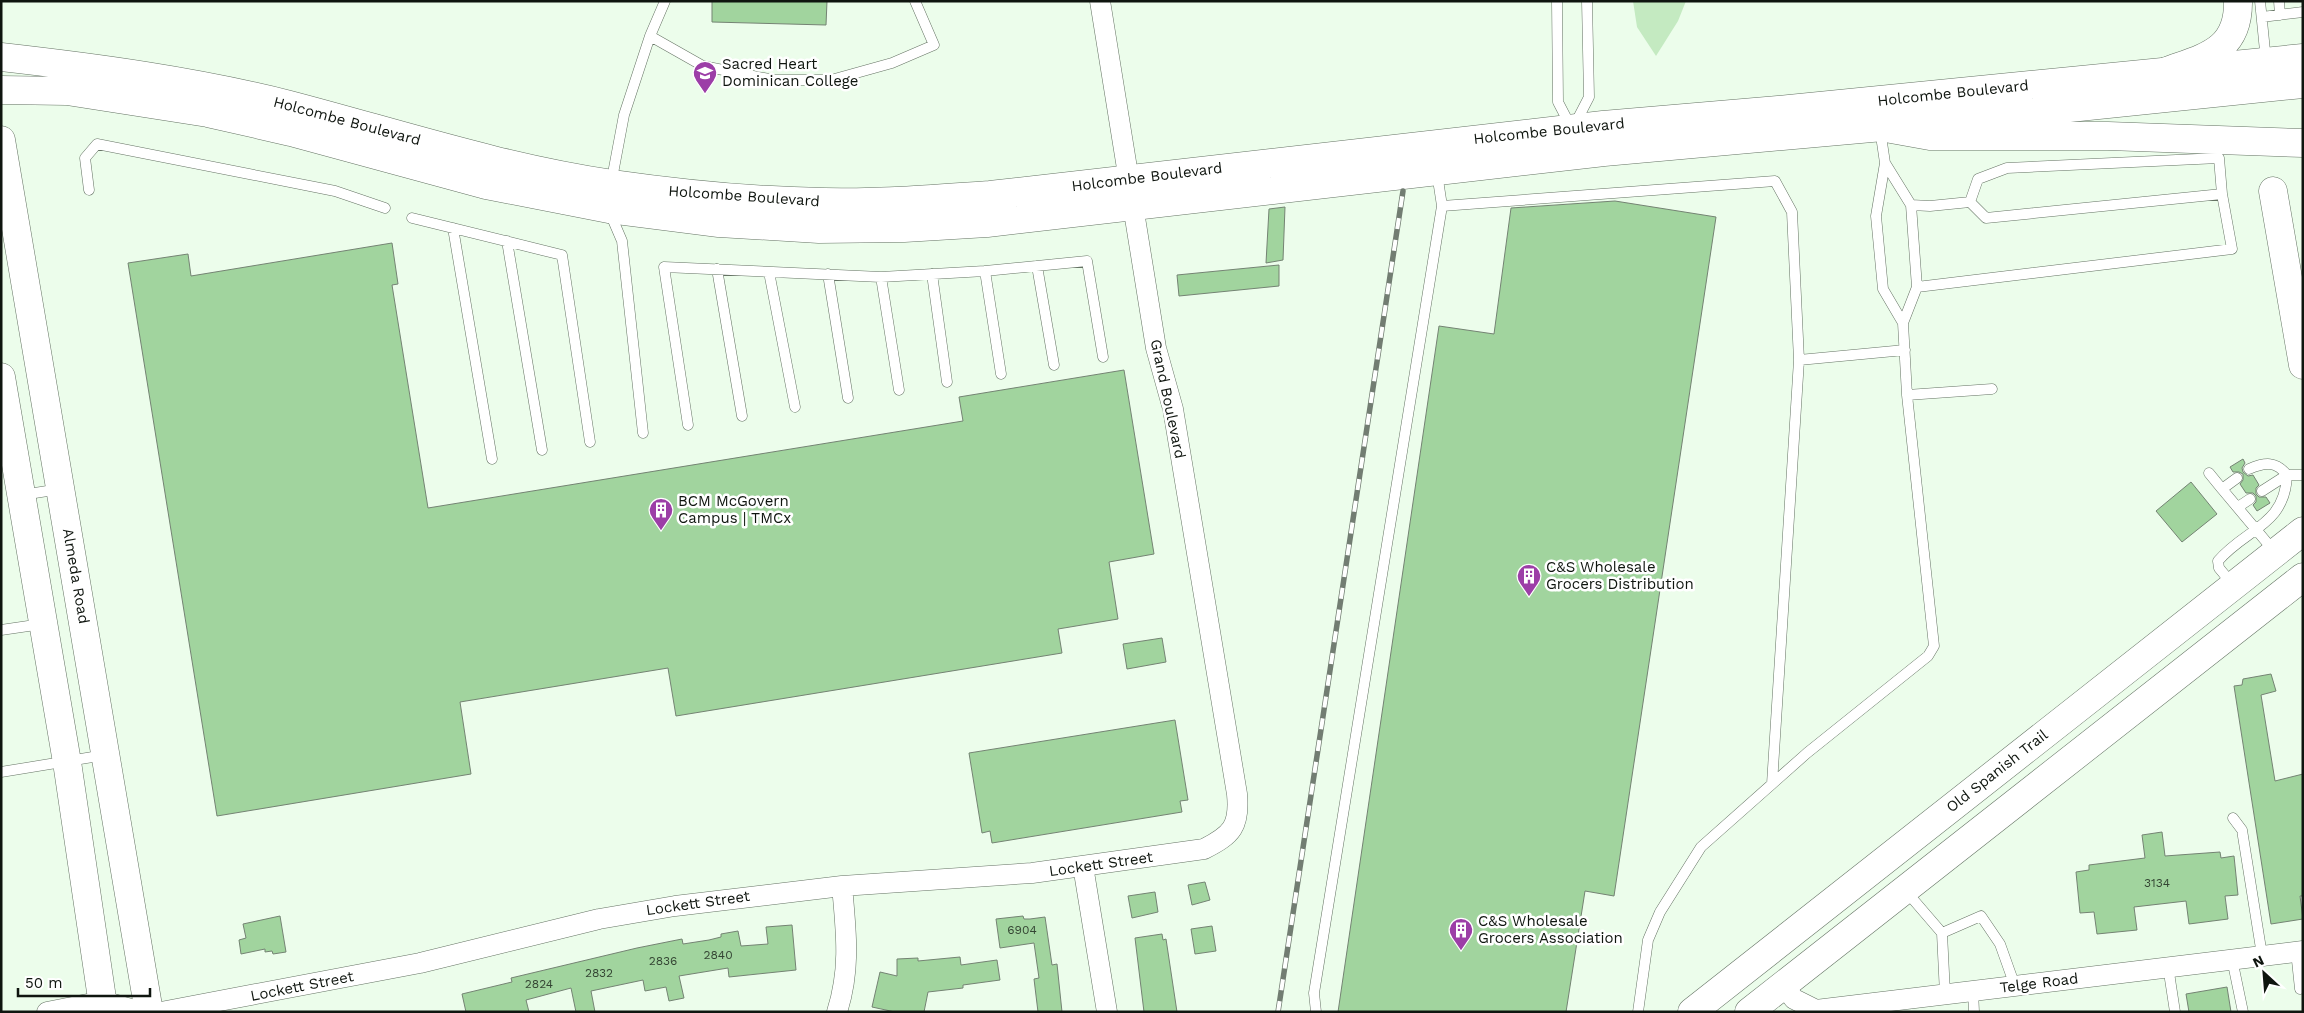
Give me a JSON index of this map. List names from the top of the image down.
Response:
{
  "streets": {
    "main road": ["Holcombe Boulevard", "Almeda Road", "Old Spanish Trail"],
    "street": ["Grand Boulevard", "Lockett Street", "Telge Road"]
  },
  "crossings": [
    ["Holcombe Boulevard", "Grand Boulevard"],
    ["Grand Boulevard", "Lockett Street"]
  ],
  "places": {
    "school or university": ["Sacred Heart Dominican College"],
    "building": ["BCM McGovern Campus | TMCx", "C&S Wholesale Grocers Distribution", "C&S Wholesale Grocers Association"]
  },
  "house_numbers": [
    "3134",
    "6904",
    "2840",
    "2836",
    "2832",
    "2824"
  ],
  "scale_bar": "50 m",
  "north": "top left"
}
